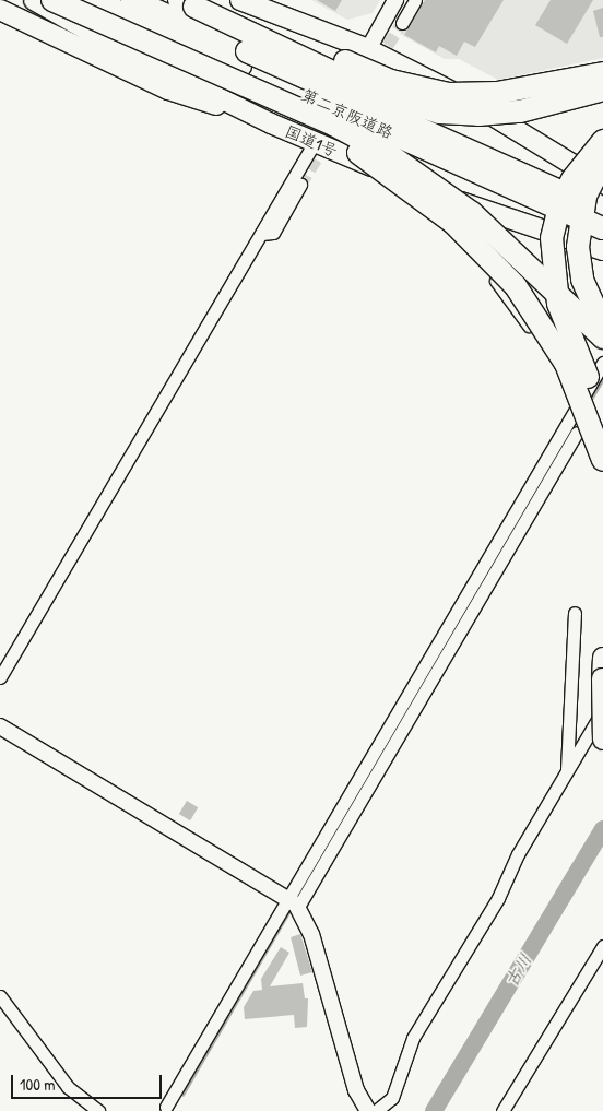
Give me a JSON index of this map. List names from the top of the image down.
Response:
{
  "streets": {
    "highway": ["第二京阪道路", "国道1号"]
  },
  "water": ["古川"],
  "scale_bar": "100 m"
}
